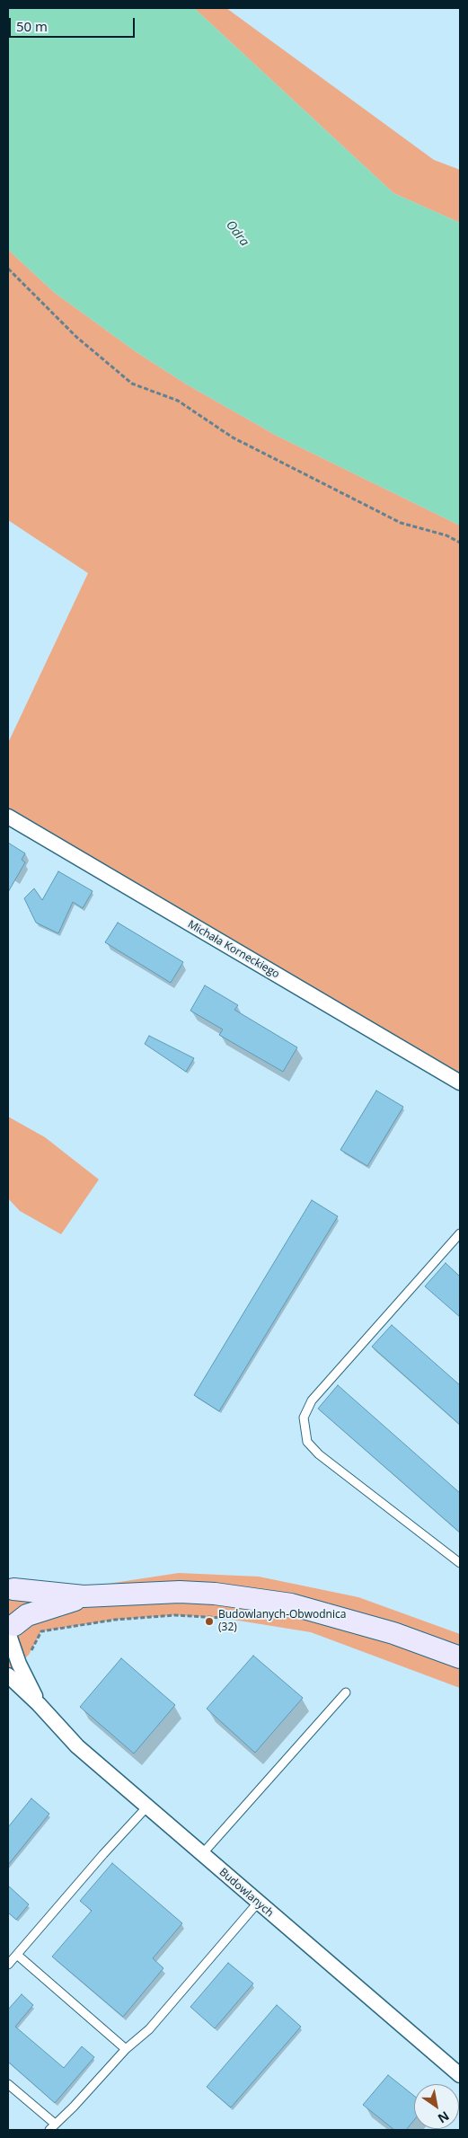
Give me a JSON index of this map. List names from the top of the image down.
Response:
{
  "streets": {
    "street": ["Michała Korneckiego", "Budowlanych"]
  },
  "water": ["Odra"],
  "places": ["Budowlanych-Obwodnica (32)"],
  "scale_bar": "50 m",
  "north": "bottom right"
}
